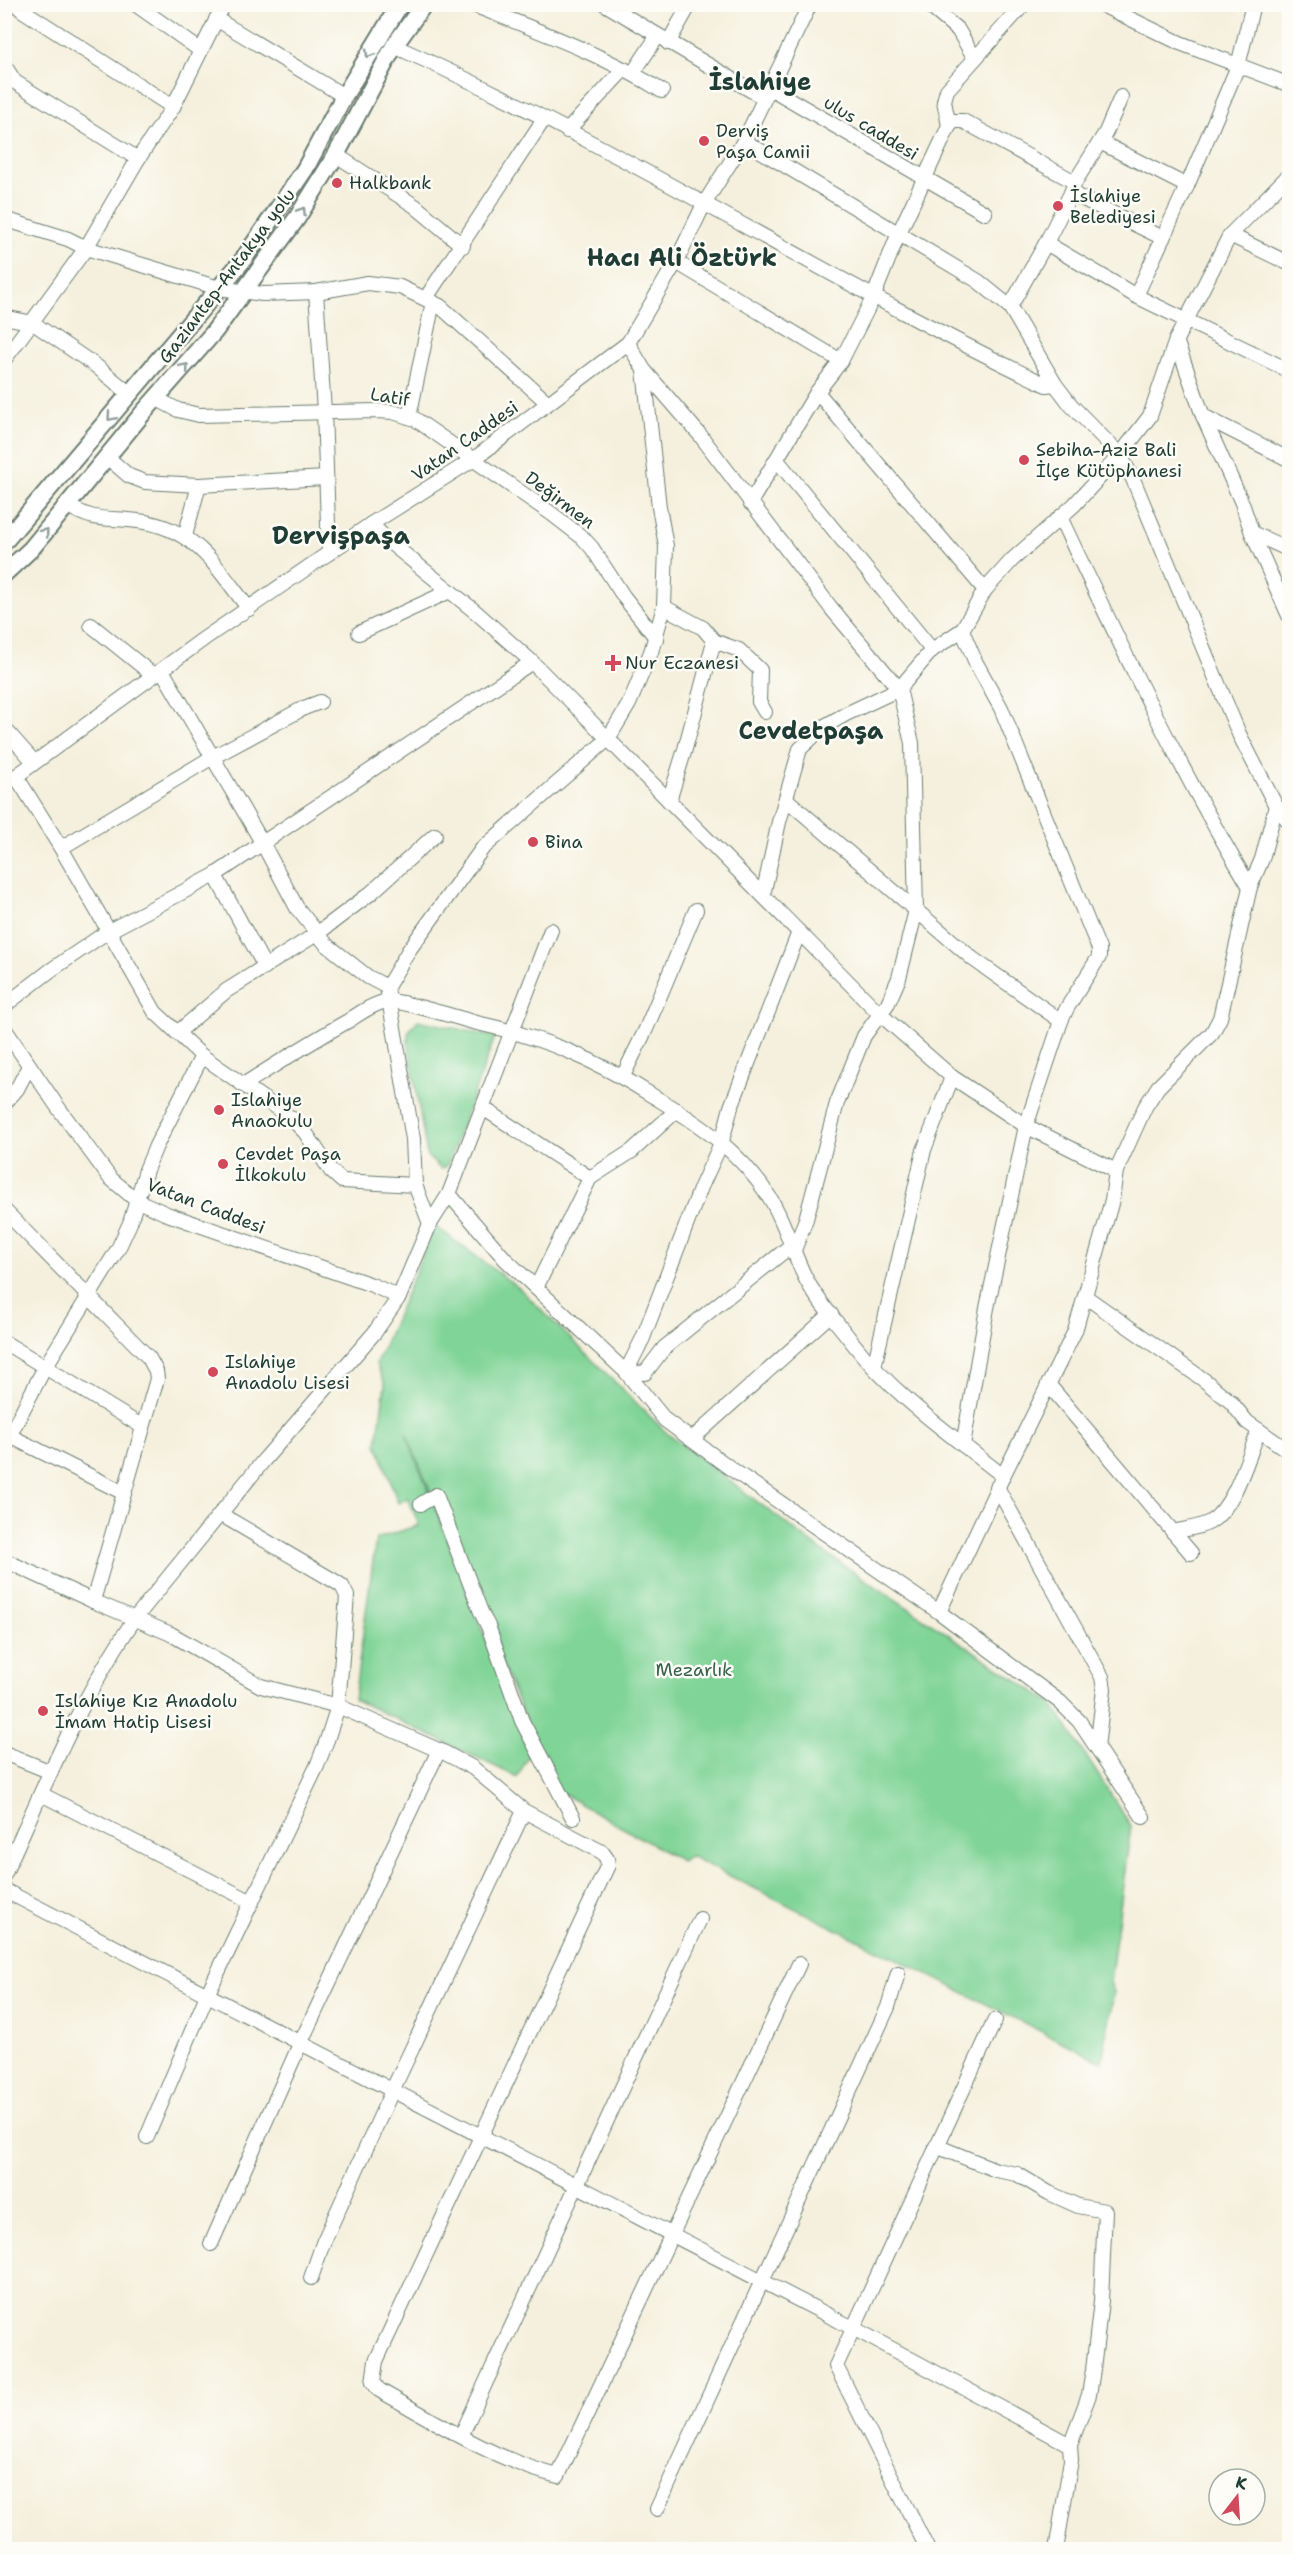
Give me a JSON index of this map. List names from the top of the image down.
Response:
{
  "streets": {
    "main road": ["Gaziantep-Antakya yolu"],
    "street": [
      "ulus caddesi",
      "Latif",
      "Vatan Caddesi",
      "Değirmen"
    ]
  },
  "crossings": [
    ["ulus caddesi", "Vatan Caddesi"],
    ["Gaziantep-Antakya yolu", "Latif"],
    ["Latif", "Vatan Caddesi"],
    ["Latif", "Değirmen"],
    ["Vatan Caddesi", "Değirmen"]
  ],
  "districts": [
    "İslahiye",
    "Hacı Ali Öztürk",
    "Dervişpaşa",
    "Cevdetpaşa"
  ],
  "parks": ["Mezarlık"],
  "places": {
    "other": [
      "Derviş Paşa Camii",
      "Halkbank",
      "İslahiye Belediyesi",
      "Sebiha-Aziz Bali İlçe Kütüphanesi",
      "Bina",
      "Islahiye Anaokulu",
      "Cevdet Paşa İlkokulu",
      "Islahiye Anadolu Lisesi",
      "Islahiye Kız Anadolu İmam Hatip Lisesi"
    ],
    "health": ["Nur Eczanesi"]
  },
  "north": "top"
}
